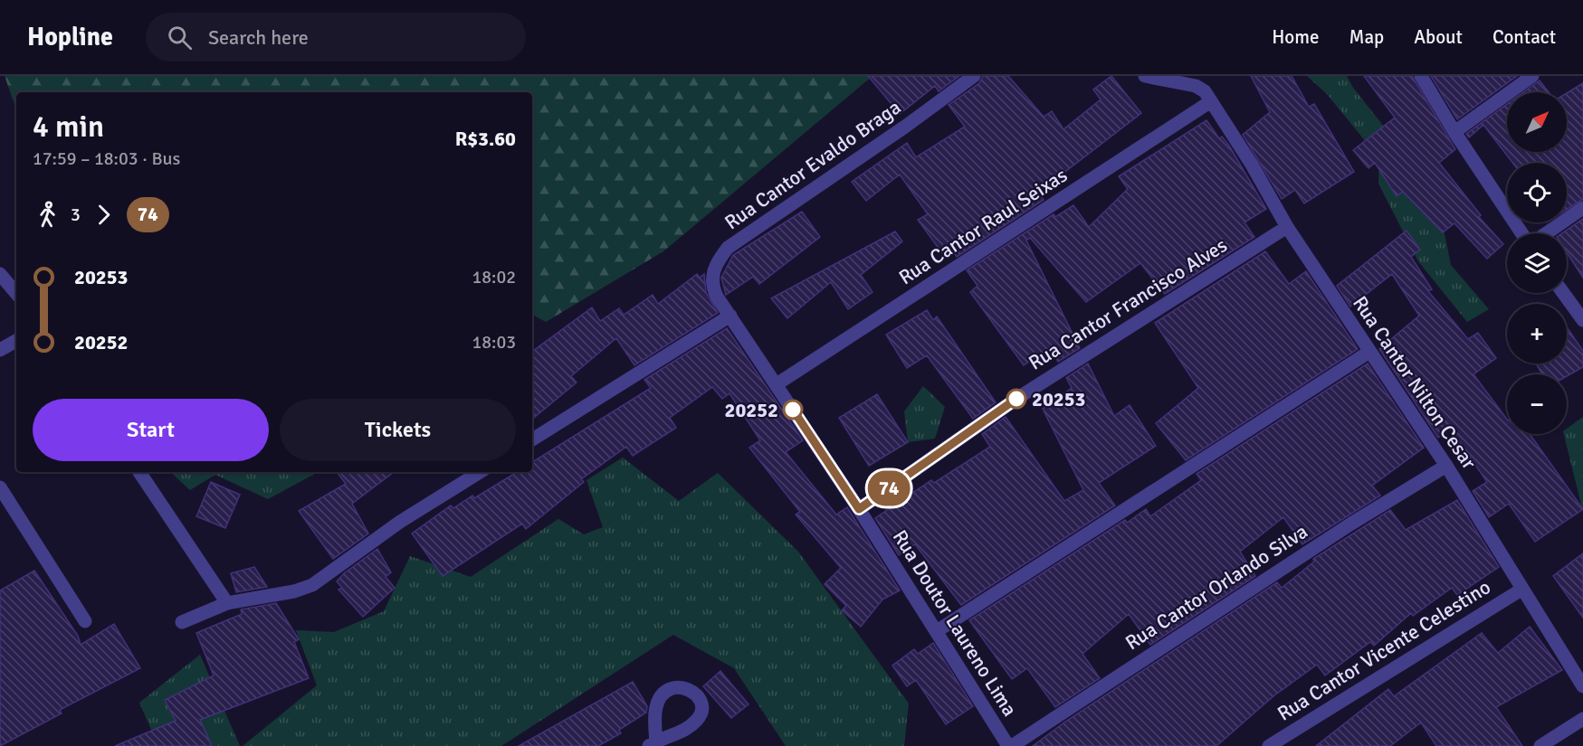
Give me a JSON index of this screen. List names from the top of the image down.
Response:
{
  "streets": {
    "street": [
      "Rua Cantor Evaldo Braga",
      "Rua Cantor Raul Seixas",
      "Rua Cantor Francisco Alves",
      "Rua Cantor Nilton Cesar",
      "Rua Cantor Orlando Silva",
      "Rua Doutor Laureno Lima",
      "Rua Cantor Vicente Celestino"
    ]
  },
  "crossings": [
    ["Rua Cantor Evaldo Braga", "Rua Doutor Laureno Lima"],
    ["Rua Cantor Raul Seixas", "Rua Cantor Nilton Cesar"],
    ["Rua Cantor Raul Seixas", "Rua Doutor Laureno Lima"],
    ["Rua Cantor Francisco Alves", "Rua Cantor Nilton Cesar"],
    ["Rua Cantor Francisco Alves", "Rua Doutor Laureno Lima"],
    ["Rua Cantor Nilton Cesar", "Rua Cantor Orlando Silva"],
    ["Rua Cantor Nilton Cesar", "Rua Cantor Vicente Celestino"],
    ["Rua Cantor Orlando Silva", "Rua Doutor Laureno Lima"]
  ],
  "places": ["20253", "20252"],
  "lines": ["bus line 74"],
  "north": "top right",
  "page": {
    "header": "Hopline",
    "search": "Search here",
    "nav": [
      "Home",
      "Map",
      "About",
      "Contact"
    ],
    "on_map": "74",
    "map_buttons": ["+", "−"],
    "heading": ["4 min", "17:59 – 18:03 · Bus", "R$3.60"],
    "legs": ["3", "74"],
    "list": [
      {
        "name": "20253",
        "value": "18:02"
      },
      {
        "name": "20252",
        "value": "18:03"
      }
    ],
    "buttons": ["Start", "Tickets"]
  }
}
